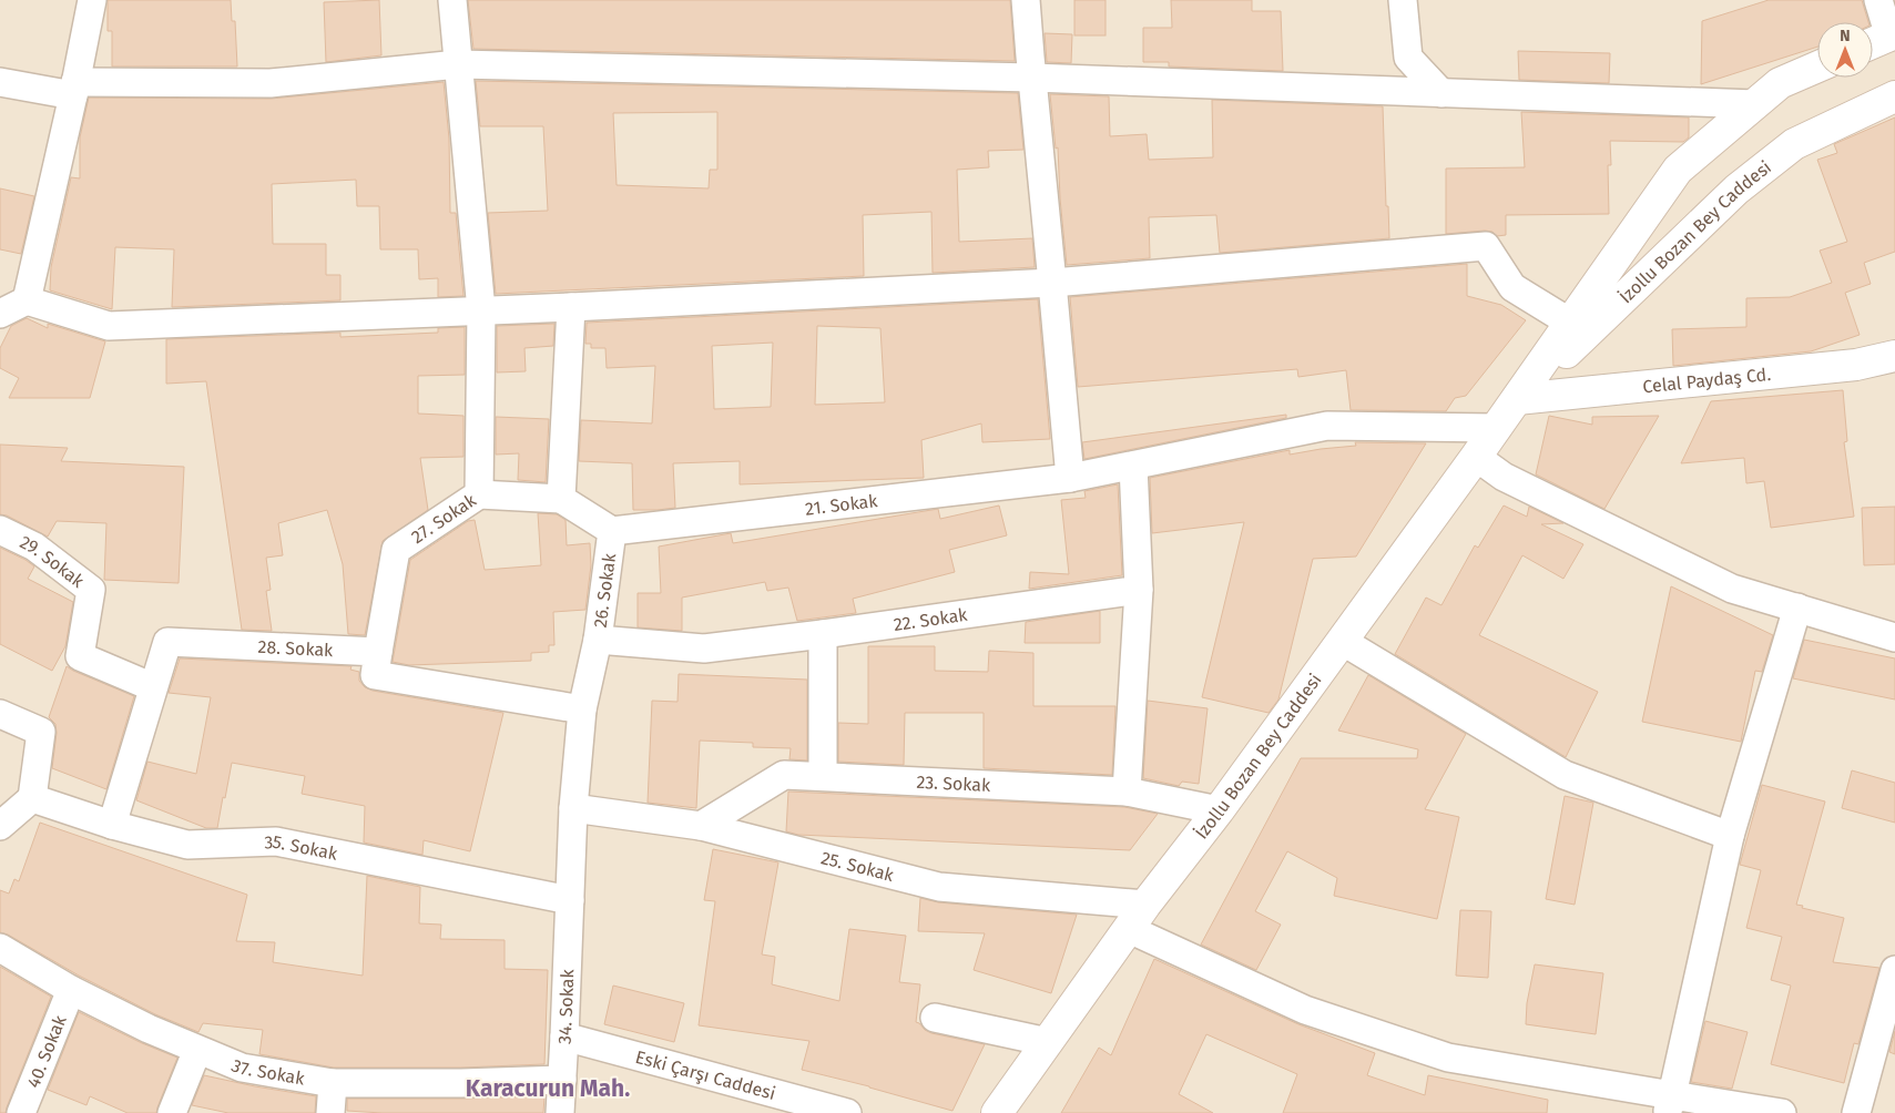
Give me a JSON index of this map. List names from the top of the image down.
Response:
{
  "streets": {
    "main road": ["İzollu Bozan Bey Caddesi", "Celal Paydaş Cd."],
    "street": [
      "21. Sokak",
      "27. Sokak",
      "29. Sokak",
      "26. Sokak",
      "22. Sokak",
      "28. Sokak",
      "23. Sokak",
      "35. Sokak",
      "25. Sokak",
      "34. Sokak",
      "40. Sokak",
      "37. Sokak",
      "Eski Çarşı Caddesi"
    ]
  },
  "crossings": [
    ["İzollu Bozan Bey Caddesi", "Celal Paydaş Cd."],
    ["İzollu Bozan Bey Caddesi", "21. Sokak"],
    ["İzollu Bozan Bey Caddesi", "23. Sokak"],
    ["İzollu Bozan Bey Caddesi", "25. Sokak"],
    ["21. Sokak", "26. Sokak"],
    ["27. Sokak", "28. Sokak"],
    ["29. Sokak", "28. Sokak"],
    ["26. Sokak", "22. Sokak"],
    ["26. Sokak", "35. Sokak"],
    ["26. Sokak", "25. Sokak"],
    ["26. Sokak", "34. Sokak"],
    ["28. Sokak", "35. Sokak"],
    ["23. Sokak", "25. Sokak"],
    ["35. Sokak", "34. Sokak"],
    ["34. Sokak", "37. Sokak"],
    ["34. Sokak", "Eski Çarşı Caddesi"],
    ["40. Sokak", "37. Sokak"]
  ],
  "districts": ["Karacurun Mah."],
  "north": "top"
}
